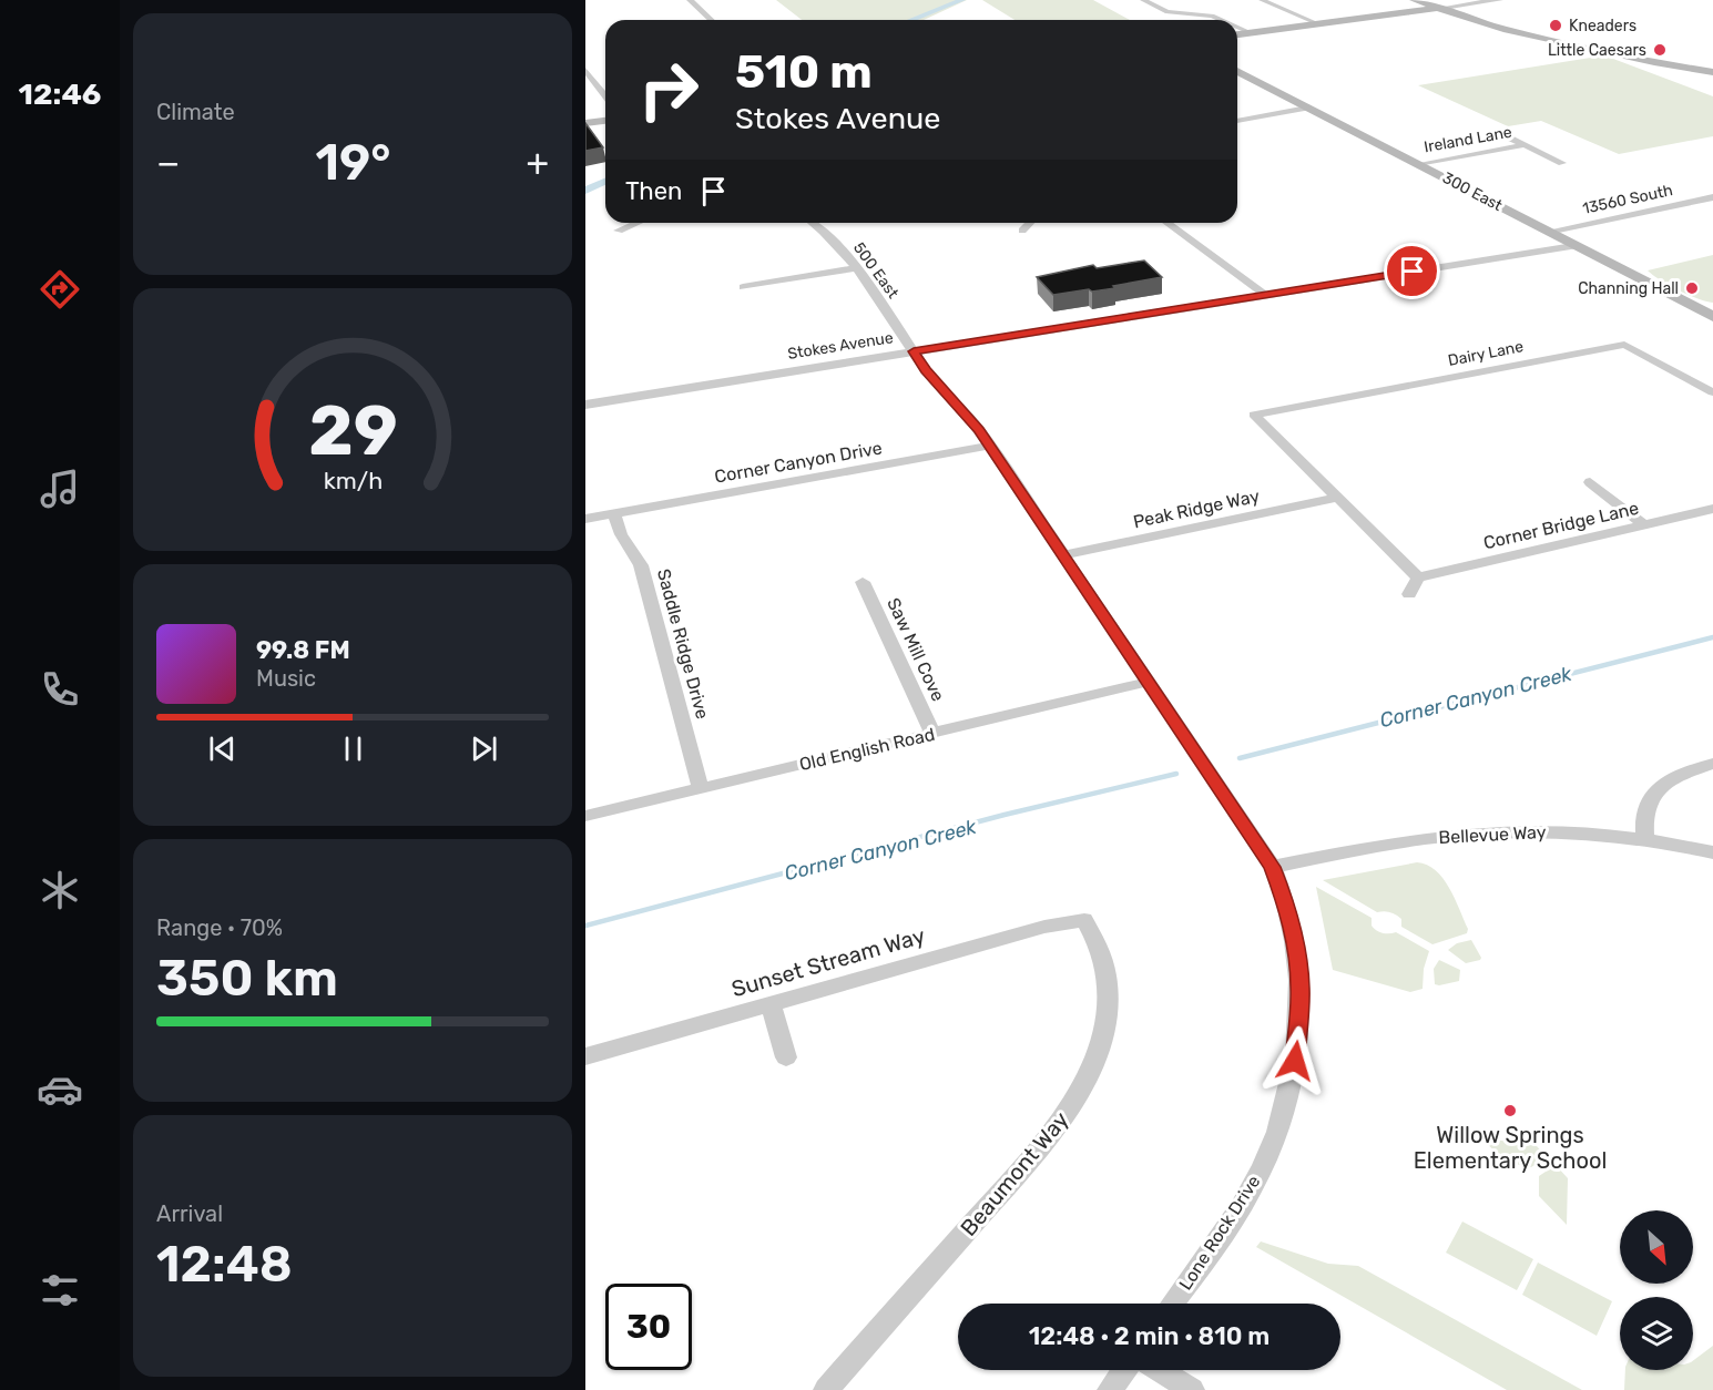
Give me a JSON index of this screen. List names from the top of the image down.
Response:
{
  "streets": {
    "main road": ["300 East"],
    "street": [
      "Ireland Lane",
      "13560 South",
      "500 East",
      "Stokes Avenue",
      "Dairy Lane",
      "Corner Canyon Drive",
      "Peak Ridge Way",
      "Corner Bridge Lane",
      "Saddle Ridge Drive",
      "Saw Mill Cove",
      "Old English Road",
      "Bellevue Way",
      "Sunset Stream Way",
      "Beaumont Way",
      "Lone Rock Drive"
    ]
  },
  "crossings": [
    ["Ireland Lane", "300 East"],
    ["300 East", "13560 South"],
    ["300 East", "Stokes Avenue"],
    ["500 East", "Stokes Avenue"],
    ["500 East", "Lone Rock Drive"],
    ["Stokes Avenue", "Lone Rock Drive"],
    ["Dairy Lane", "Peak Ridge Way"],
    ["Corner Canyon Drive", "Saddle Ridge Drive"],
    ["Corner Canyon Drive", "Lone Rock Drive"],
    ["Peak Ridge Way", "Lone Rock Drive"],
    ["Saddle Ridge Drive", "Old English Road"],
    ["Saw Mill Cove", "Old English Road"],
    ["Old English Road", "Lone Rock Drive"],
    ["Bellevue Way", "Lone Rock Drive"],
    ["Sunset Stream Way", "Beaumont Way"]
  ],
  "water": ["Corner Canyon Creek"],
  "places": [
    "Kneaders",
    "Little Caesars",
    "Channing Hall",
    "Willow Springs Elementary School"
  ],
  "north": "bottom right",
  "page": {
    "tabs": "12:46",
    "tile": [
      "Climate",
      ["Range · 70%", "350 km"],
      ["Arrival", "12:48"]
    ],
    "turn": ["510 m", "Stokes Avenue"],
    "heat": ["−", "19°", "+"],
    "then": "Then",
    "song": ["99.8 FM", "Music"],
    "limit": "30",
    "trip": "12:48 · 2 min · 810 m",
    "gauge": ["29", "km/h"]
  }
}
